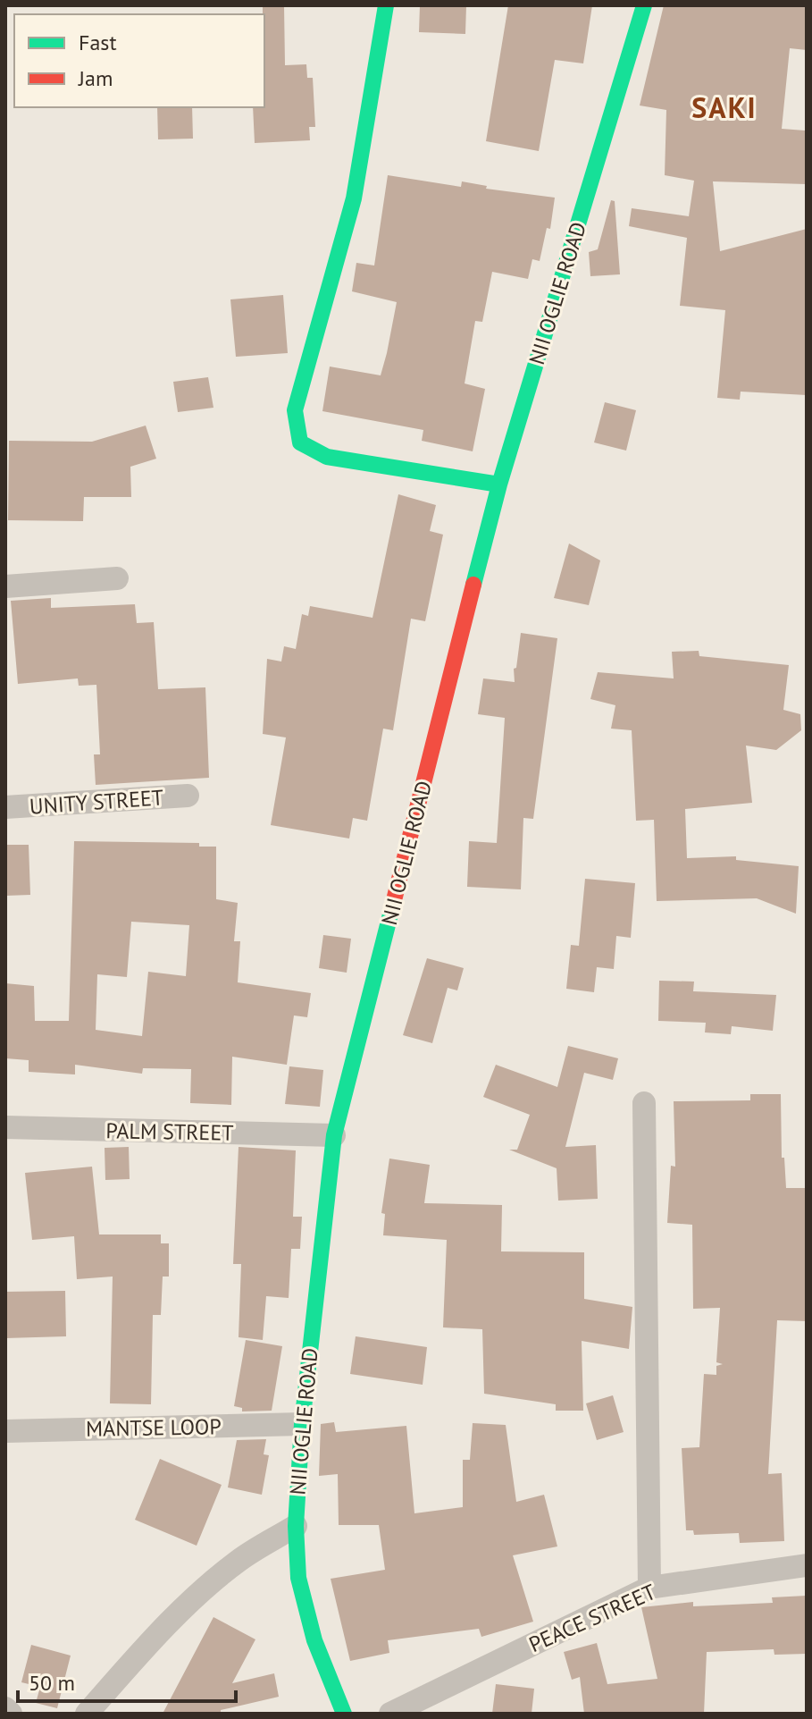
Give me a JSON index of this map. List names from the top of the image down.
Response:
{
  "streets": {
    "street": [
      "NII OGLIE ROAD",
      "UNITY STREET",
      "PALM STREET",
      "MANTSE LOOP",
      "PEACE STREET"
    ]
  },
  "crossings": [
    ["NII OGLIE ROAD", "PALM STREET"],
    ["NII OGLIE ROAD", "MANTSE LOOP"]
  ],
  "districts": ["SAKI"],
  "legend": ["Fast", "Jam"],
  "scale_bar": "50 m"
}
